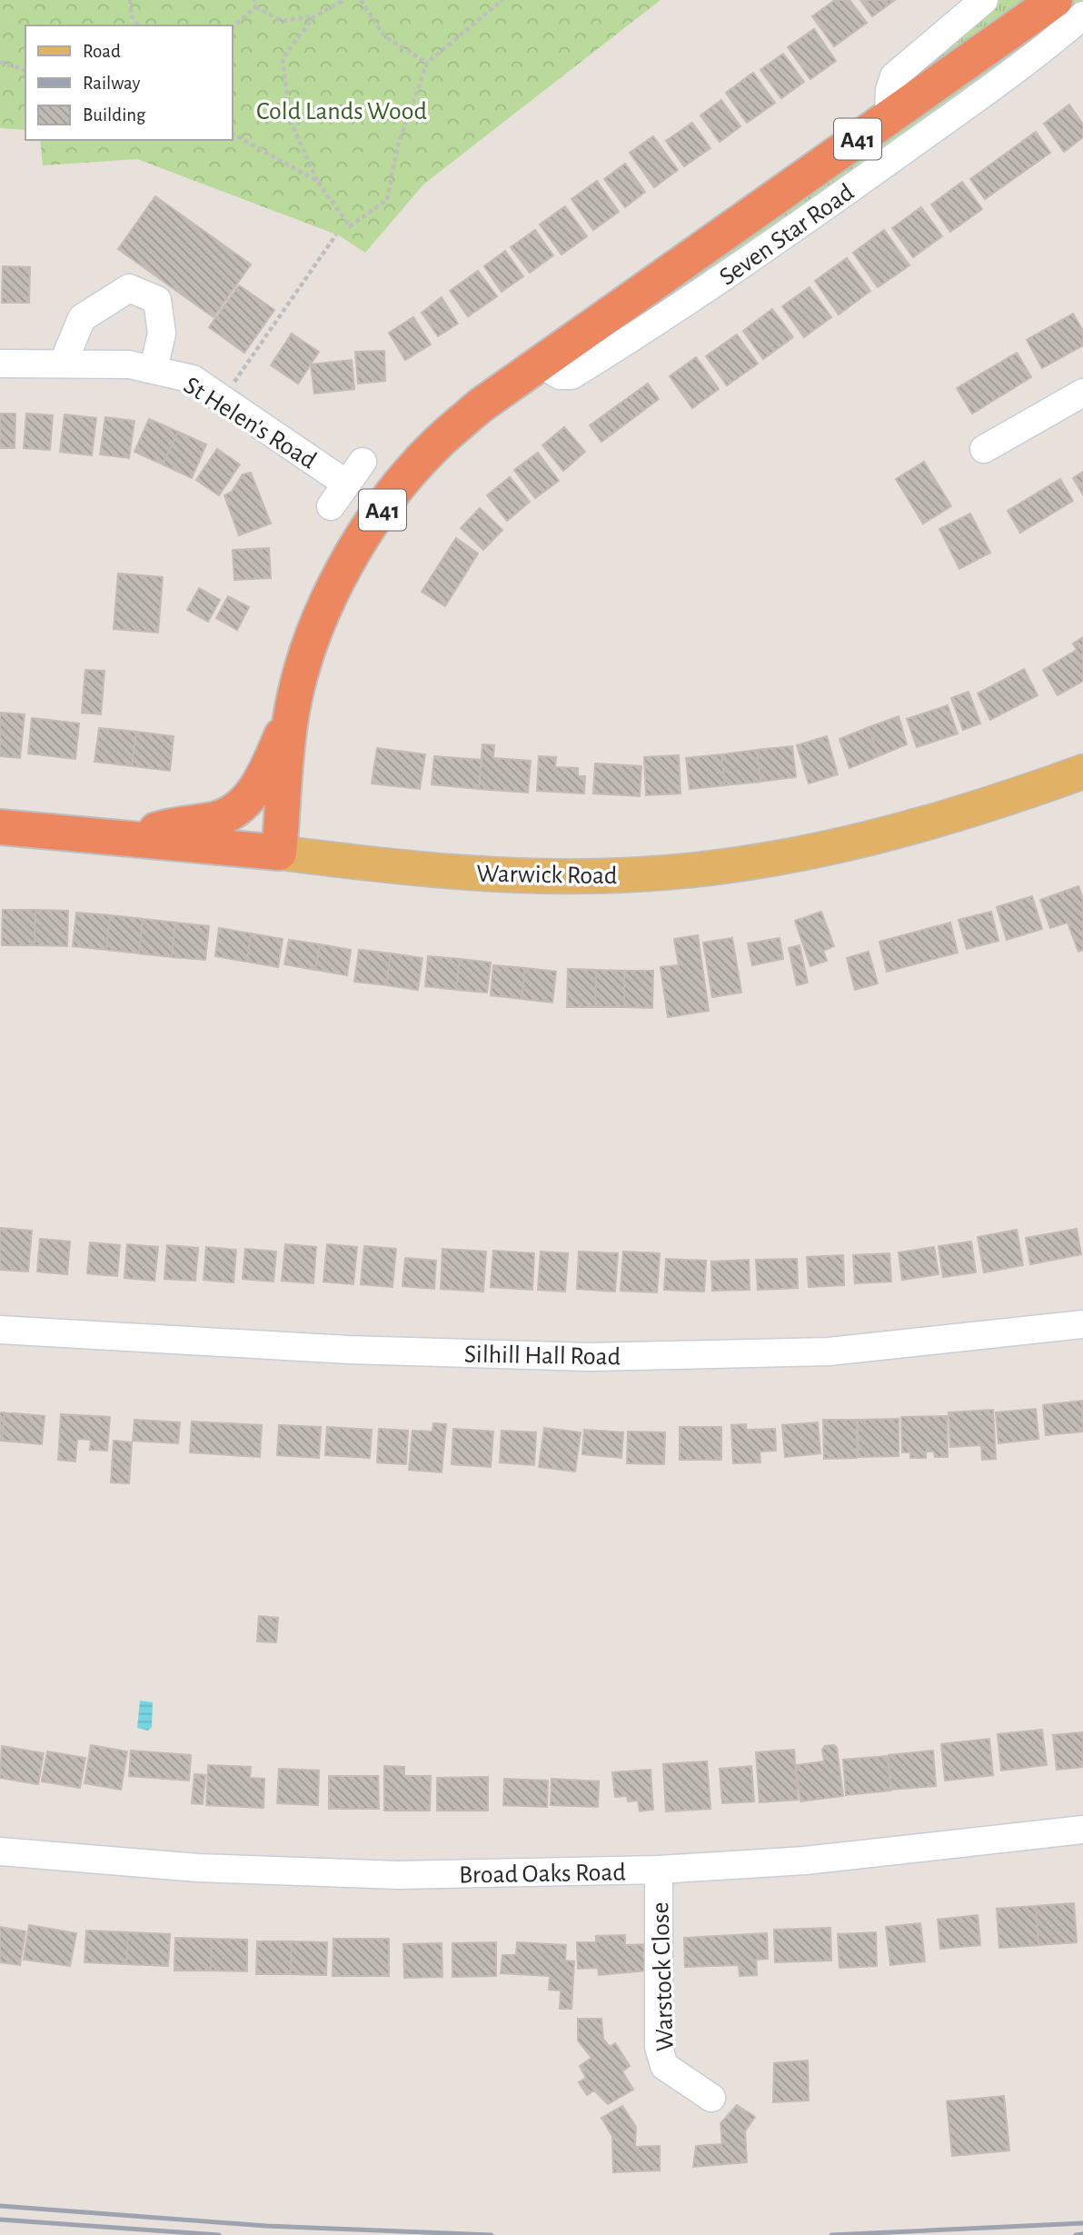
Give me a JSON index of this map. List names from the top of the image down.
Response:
{
  "streets": {
    "highway": ["A41", "Seven Star Road", "Warwick Road"],
    "street": [
      "St Helen's Road",
      "Silhill Hall Road",
      "Broad Oaks Road",
      "Warstock Close"
    ]
  },
  "crossings": [
    ["Seven Star Road", "Warwick Road"],
    ["Broad Oaks Road", "Warstock Close"]
  ],
  "parks": ["Cold Lands Wood"],
  "legend": ["Road", "Railway", "Building"]
}
